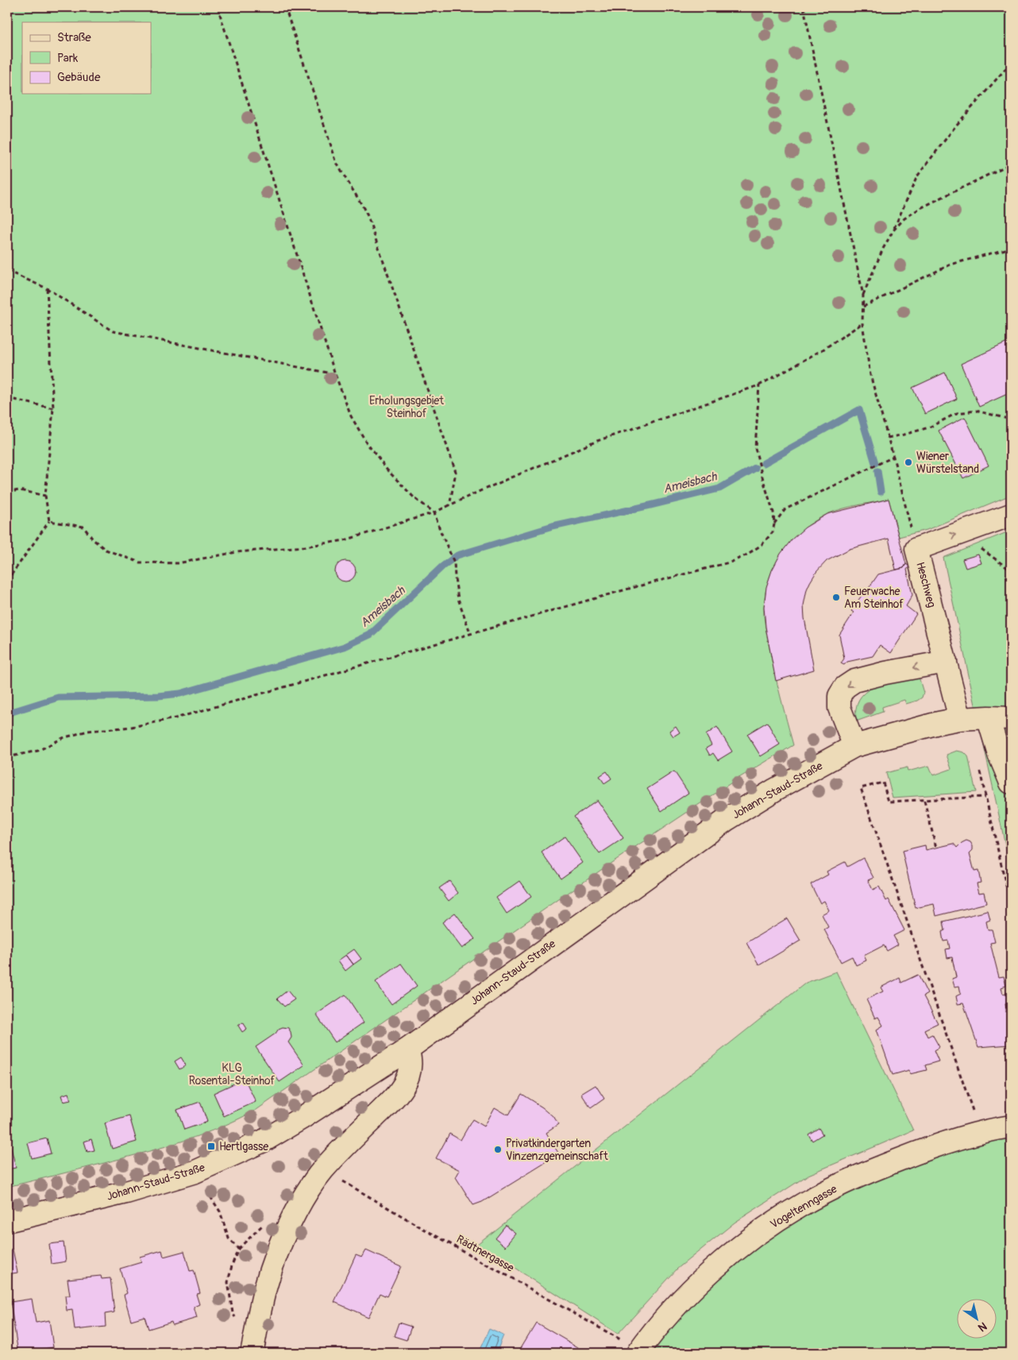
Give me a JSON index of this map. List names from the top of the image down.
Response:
{
  "streets": {
    "street": ["Heschweg", "Johann-Staud-Straße", "Vogeltenngasse"],
    "path": ["Rädtnergasse"]
  },
  "crossings": [
    ["Heschweg", "Johann-Staud-Straße"],
    ["Vogeltenngasse", "Rädtnergasse"]
  ],
  "water": ["Ameisbach"],
  "parks": ["Erholungsgebiet Steinhof", "KLG Rosental-Steinhof"],
  "places": {
    "other": ["Wiener Würstelstand", "Feuerwache Am Steinhof", "Privatkindergarten Vinzenzgemeinschaft"],
    "transit": ["Hertlgasse"]
  },
  "legend": ["Straße", "Park", "Gebäude"],
  "north": "bottom right"
}
